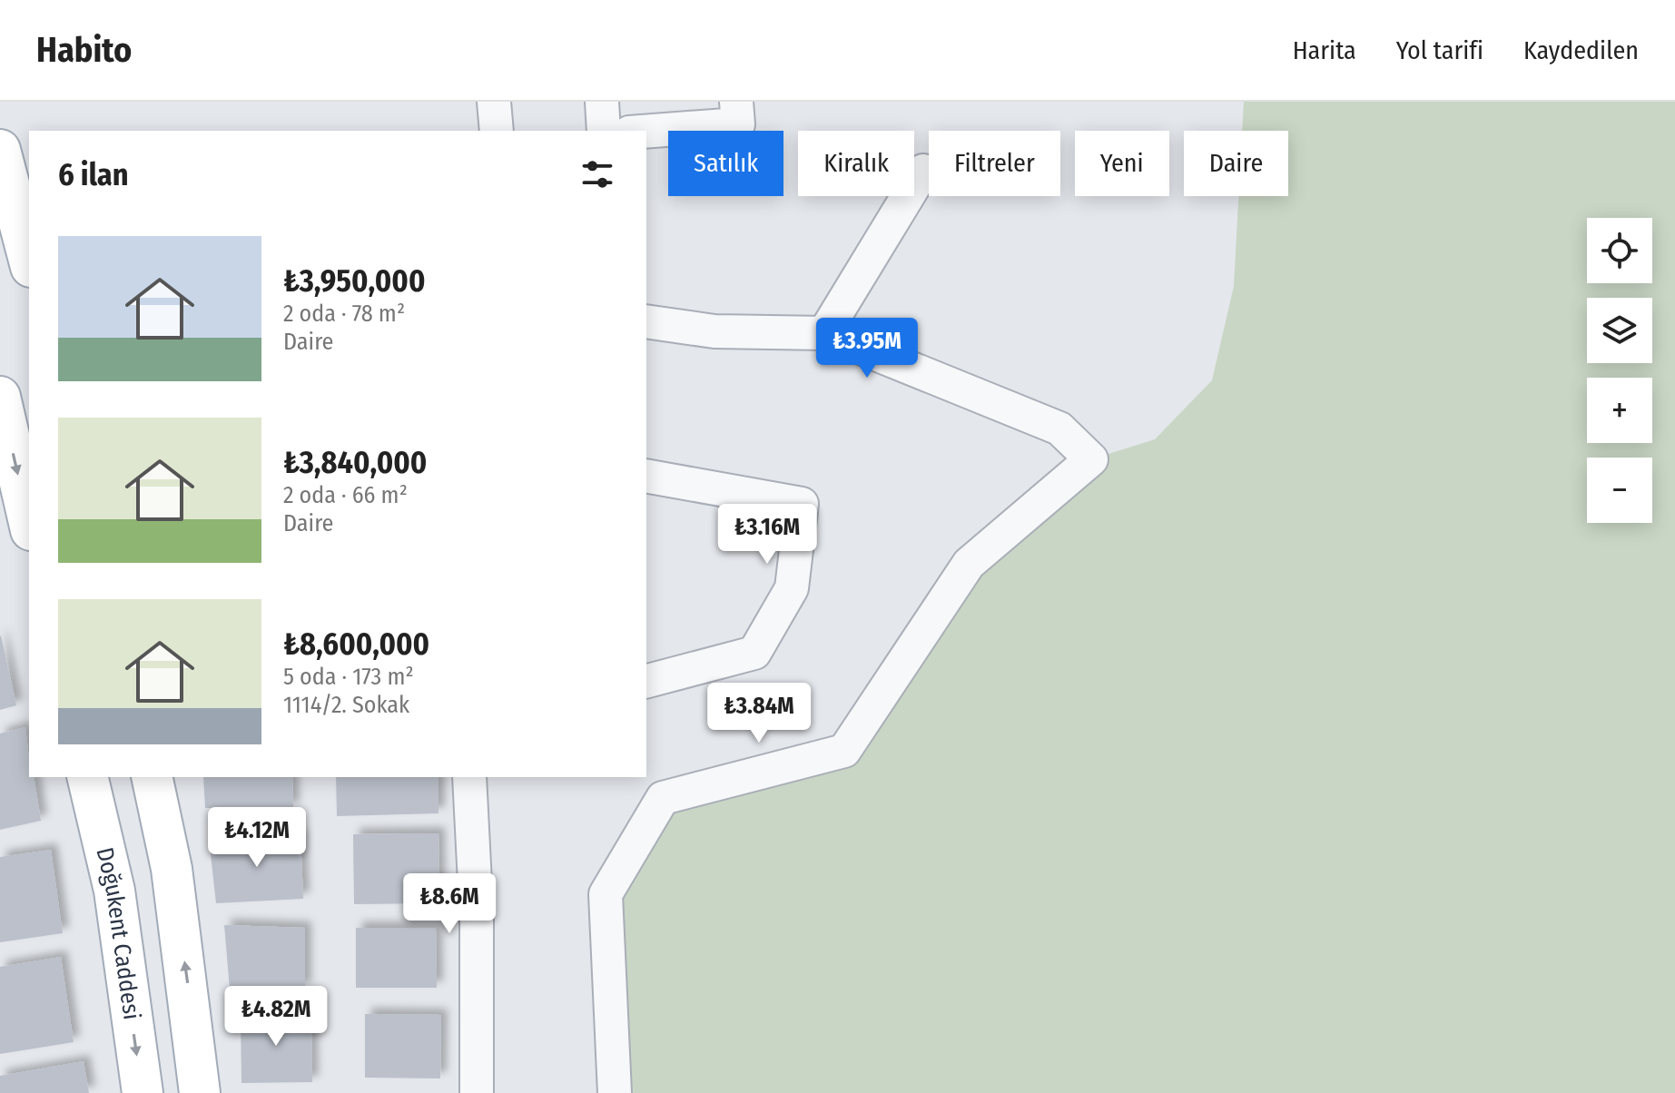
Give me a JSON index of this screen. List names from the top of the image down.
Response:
{
  "streets": {
    "main road": ["Doğukent Caddesi"]
  },
  "page": {
    "header": "Habito",
    "nav": ["Harita", "Yol tarifi", "Kaydedilen"],
    "chip": [
      "Satılık",
      "Kiralık",
      "Filtreler",
      "Yeni",
      "Daire"
    ],
    "heading": "6 ilan",
    "map_buttons": ["+", "−"],
    "list": [
      {
        "name": "₺3,950,000",
        "note": "2 oda · 78 m² · Daire"
      },
      {
        "name": "₺3,840,000",
        "note": "2 oda · 66 m² · Daire"
      },
      {
        "name": "₺8,600,000",
        "note": "5 oda · 173 m² · 1114/2. Sokak"
      }
    ],
    "price": [
      "₺3.95M",
      "₺3.16M",
      "₺3.84M",
      "₺4.12M",
      "₺8.6M",
      "₺4.82M"
    ]
  }
}
